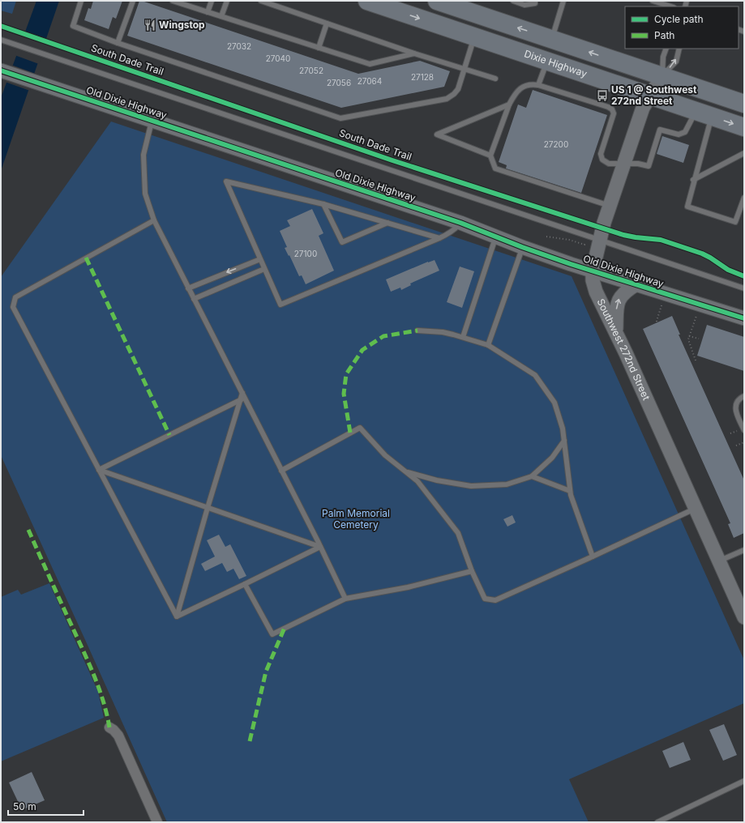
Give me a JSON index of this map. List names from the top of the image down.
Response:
{
  "streets": {
    "highway": ["Dixie Highway"],
    "street": ["Old Dixie Highway", "Southwest 272nd Street"],
    "cycle path": ["South Dade Trail"]
  },
  "crossings": [
    ["Dixie Highway", "Southwest 272nd Street"],
    ["Old Dixie Highway", "Southwest 272nd Street"]
  ],
  "parks": ["Palm Memorial Cemetery"],
  "places": {
    "restaurant": ["Wingstop"],
    "bus stop": ["US 1 @ Southwest 272nd Street"]
  },
  "house_numbers": [
    "27032",
    "27040",
    "27052",
    "27128",
    "27064",
    "27056",
    "27200",
    "27100"
  ],
  "legend": ["Cycle path", "Path"],
  "scale_bar": "50 m"
}
